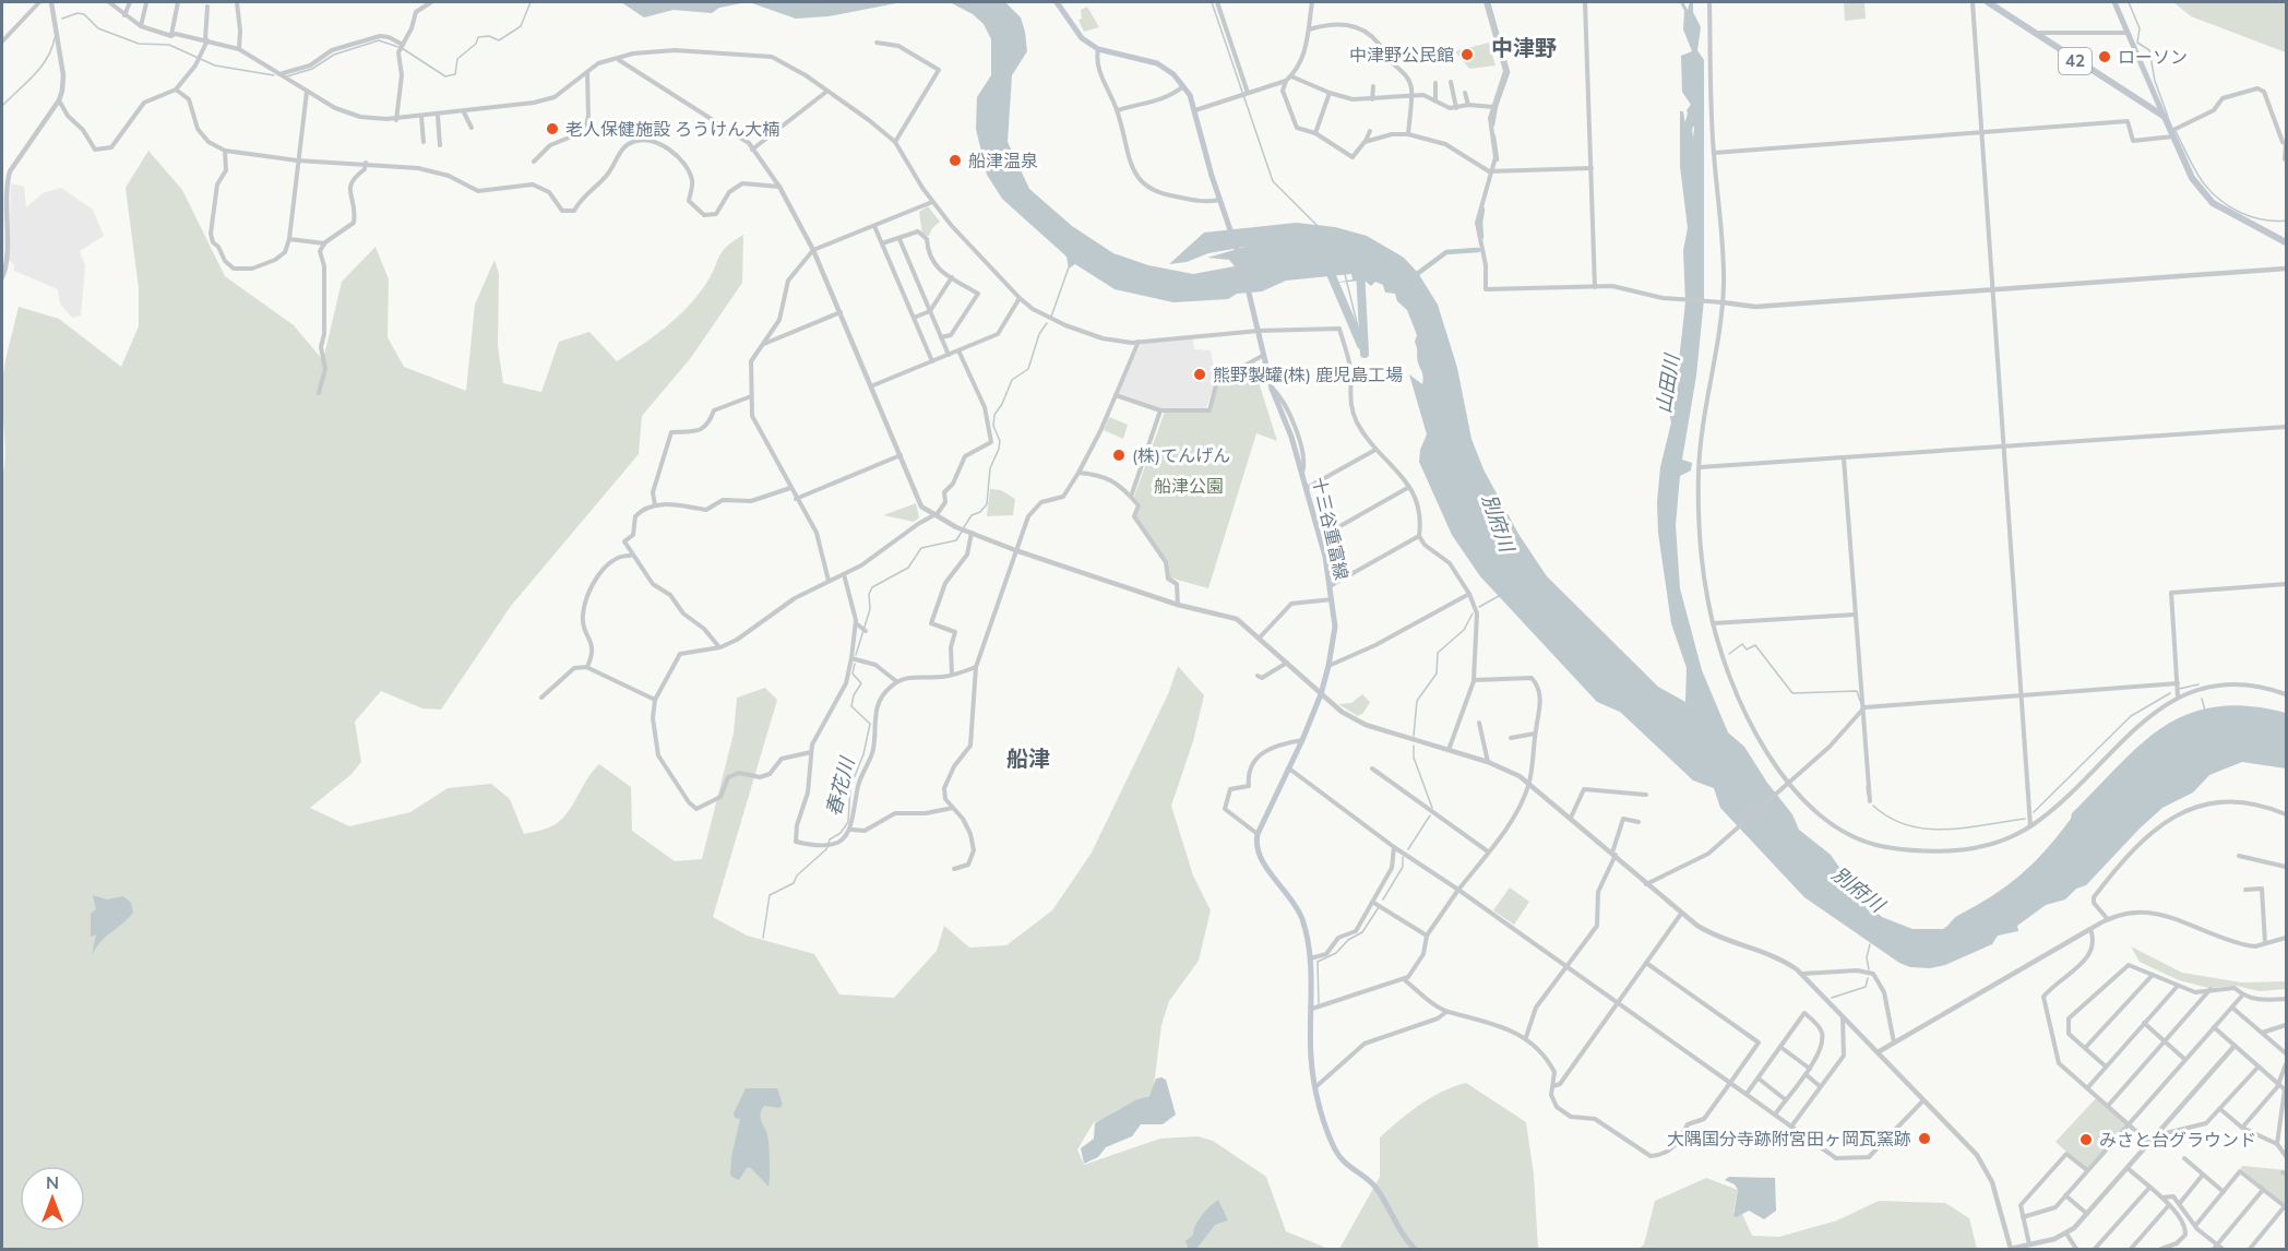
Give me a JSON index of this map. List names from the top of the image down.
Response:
{
  "streets": {
    "main road": ["42", "十三谷重富線"]
  },
  "districts": ["中津野", "船津"],
  "water": ["山田川", "別府川", "春花川"],
  "parks": ["船津公園"],
  "places": [
    "中津野公民館",
    "ローソン",
    "老人保健施設 ろうけん大楠",
    "船津温泉",
    "熊野製罐(株) 鹿児島工場",
    "(株)てんげん",
    "大隅国分寺跡附宮田ヶ岡瓦窯跡",
    "みさと台グラウンド"
  ],
  "north": "top"
}
